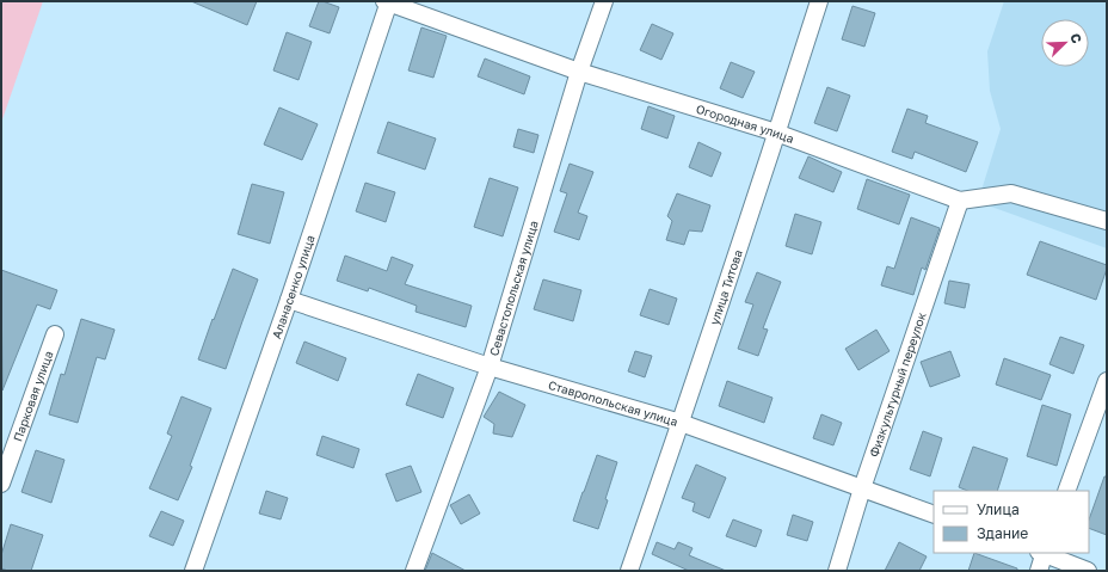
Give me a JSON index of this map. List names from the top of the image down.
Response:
{
  "streets": {
    "street": [
      "Огородная улица",
      "Аланасенко улица",
      "улица Титова",
      "Севастопольская улица",
      "Физкультурный переулок",
      "Парковая улица",
      "Ставропольская улица"
    ]
  },
  "crossings": [
    ["Огородная улица", "Аланасенко улица"],
    ["Огородная улица", "улица Титова"],
    ["Огородная улица", "Севастопольская улица"],
    ["Огородная улица", "Физкультурный переулок"],
    ["Аланасенко улица", "Ставропольская улица"],
    ["улица Титова", "Ставропольская улица"],
    ["Севастопольская улица", "Ставропольская улица"],
    ["Физкультурный переулок", "Ставропольская улица"]
  ],
  "legend": ["Улица", "Здание"],
  "north": "top right"
}
